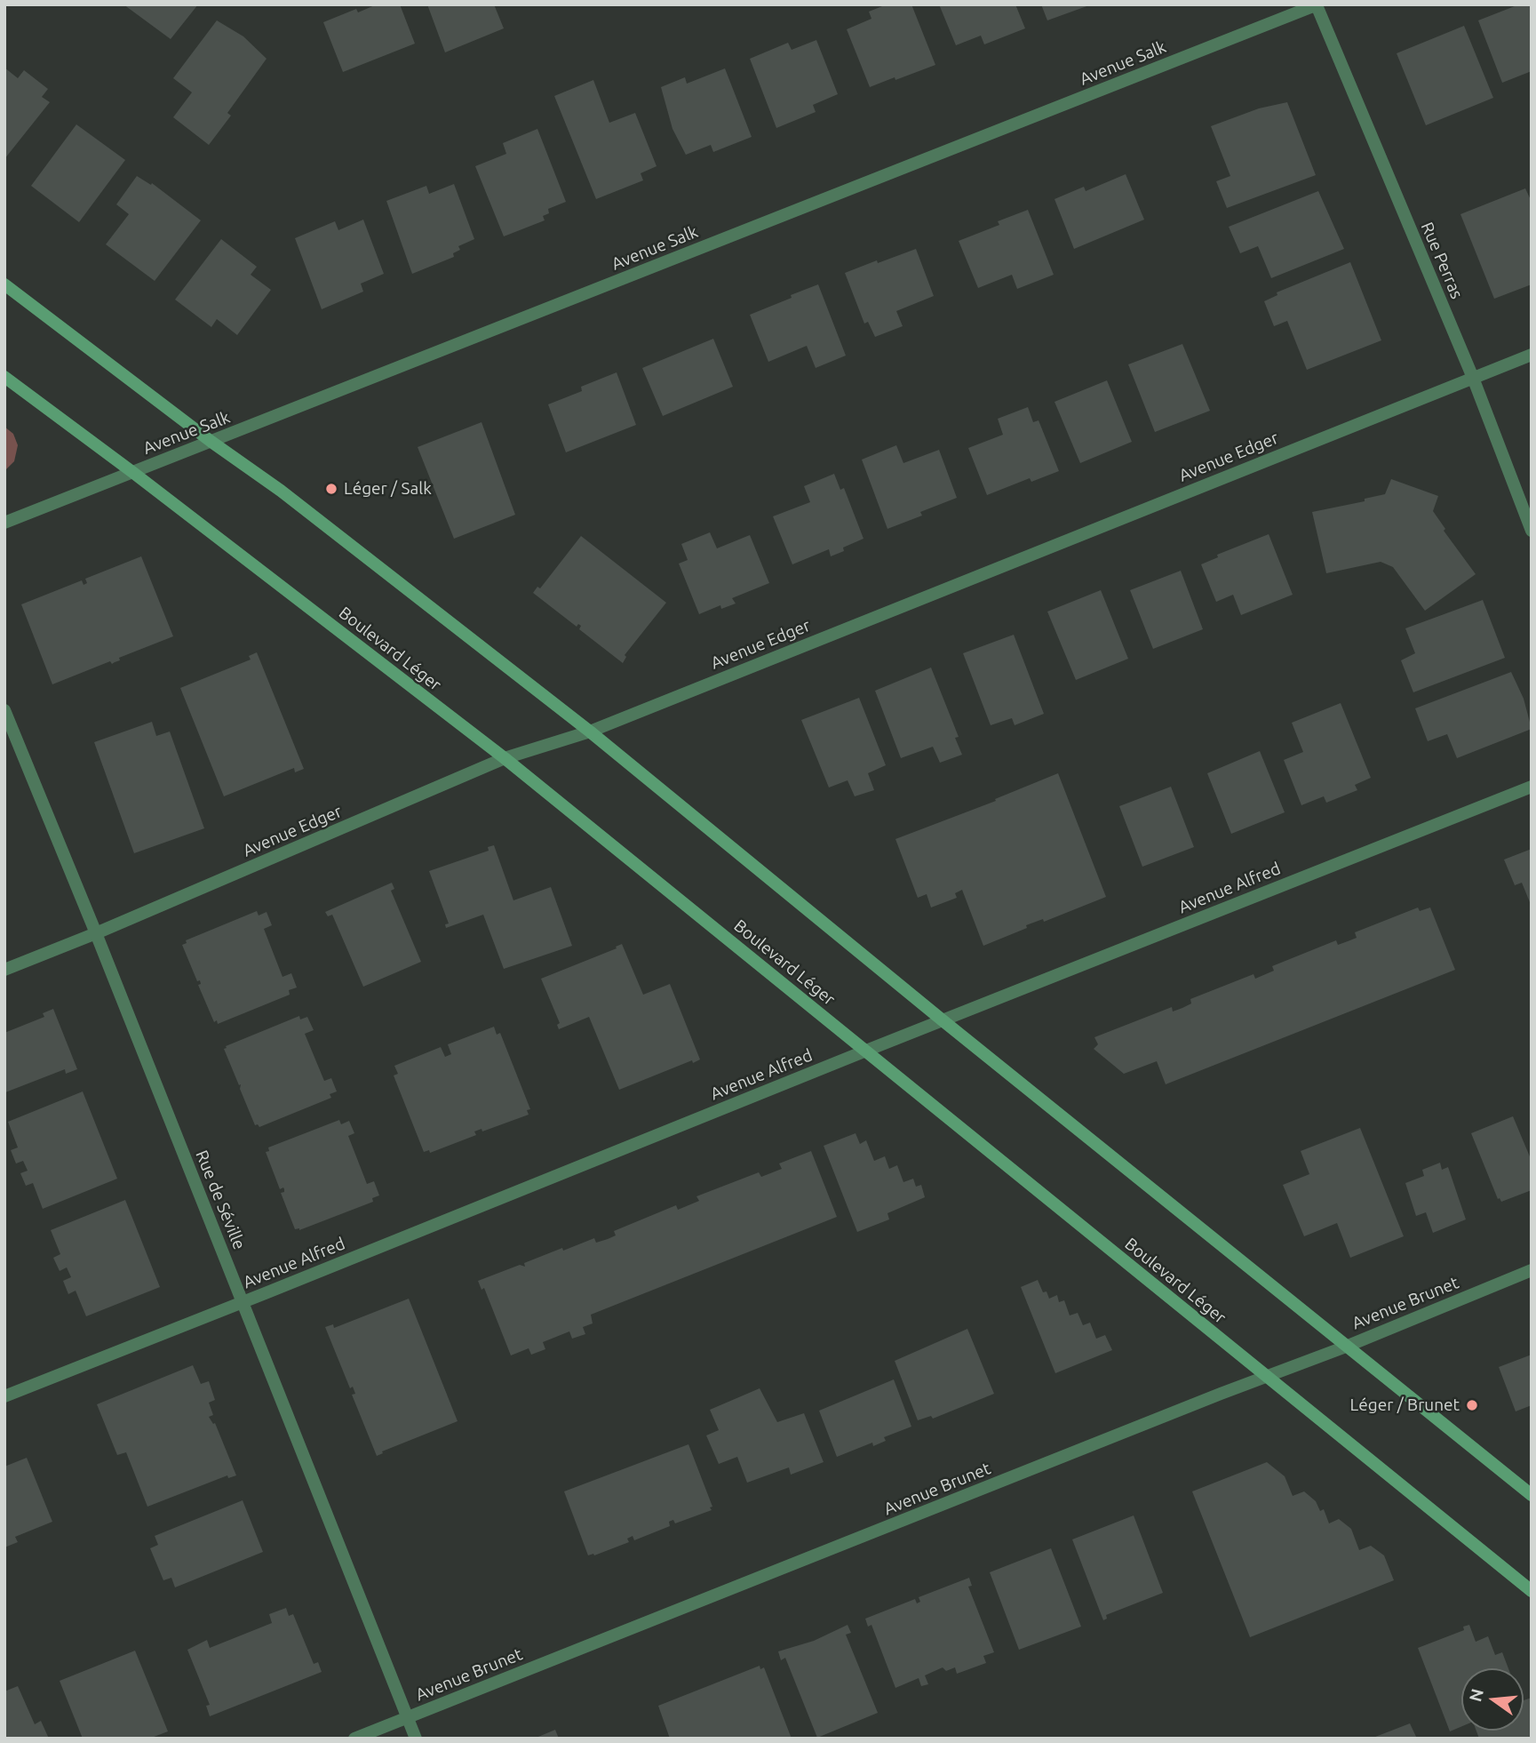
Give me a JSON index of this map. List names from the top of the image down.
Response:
{
  "streets": {
    "main road": ["Boulevard Léger"],
    "street": [
      "Avenue Salk",
      "Rue Perras",
      "Avenue Edger",
      "Avenue Alfred",
      "Rue de Séville",
      "Avenue Brunet"
    ]
  },
  "crossings": [
    ["Avenue Salk", "Rue Perras"],
    ["Avenue Salk", "Boulevard Léger"],
    ["Rue Perras", "Avenue Edger"],
    ["Avenue Edger", "Boulevard Léger"],
    ["Avenue Edger", "Rue de Séville"],
    ["Boulevard Léger", "Avenue Alfred"],
    ["Boulevard Léger", "Avenue Brunet"],
    ["Avenue Alfred", "Rue de Séville"],
    ["Rue de Séville", "Avenue Brunet"]
  ],
  "places": ["Léger / Salk", "Léger / Brunet"],
  "north": "left"
}
